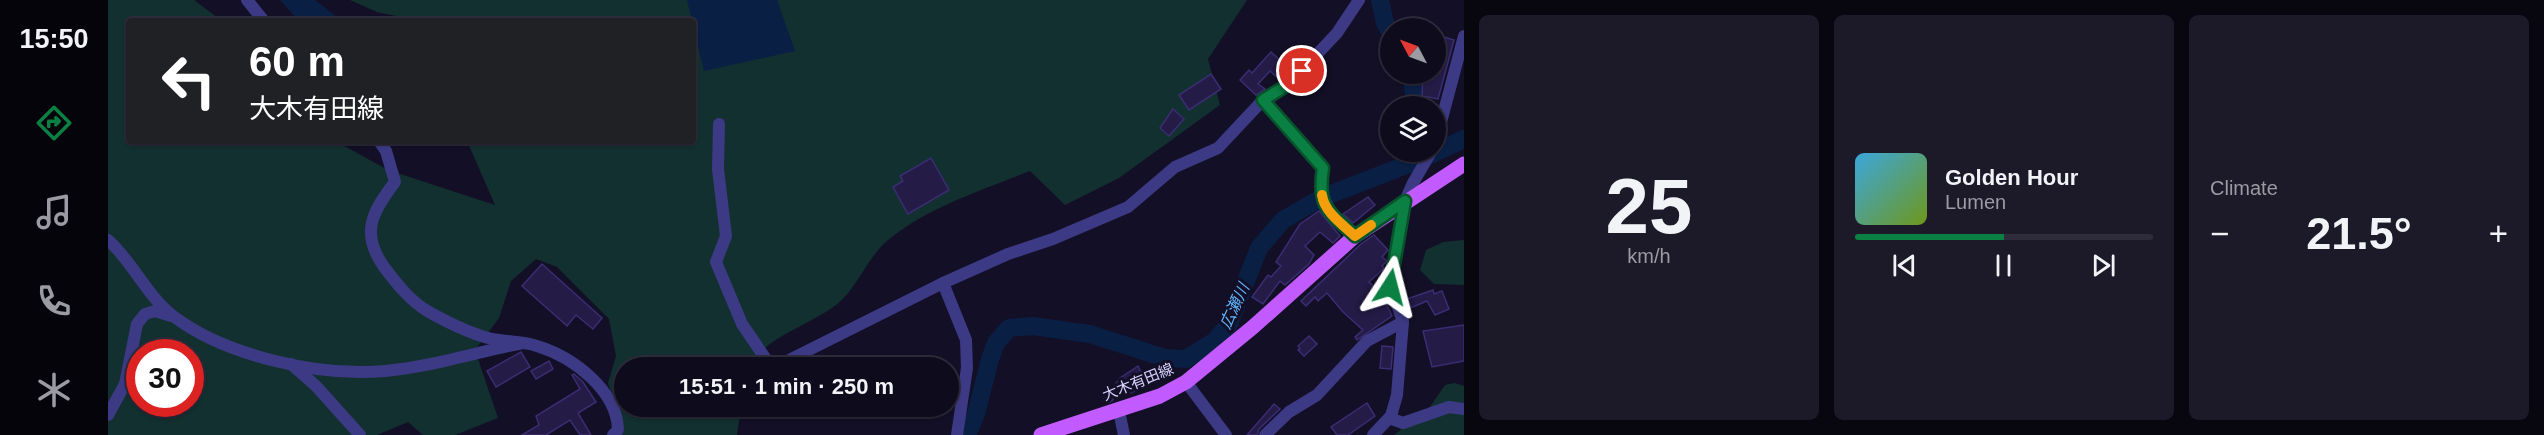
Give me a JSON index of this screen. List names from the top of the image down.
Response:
{
  "streets": {
    "main road": ["大木有田線"]
  },
  "water": ["広瀬川"],
  "north": "top left",
  "page": {
    "tabs": "15:50",
    "tile": [
      ["25", "km/h"],
      "Climate"
    ],
    "turn": ["60 m", "大木有田線"],
    "song": ["Golden Hour", "Lumen"],
    "heat": ["−", "21.5°", "+"],
    "limit": "30",
    "trip": "15:51 · 1 min · 250 m"
  }
}
